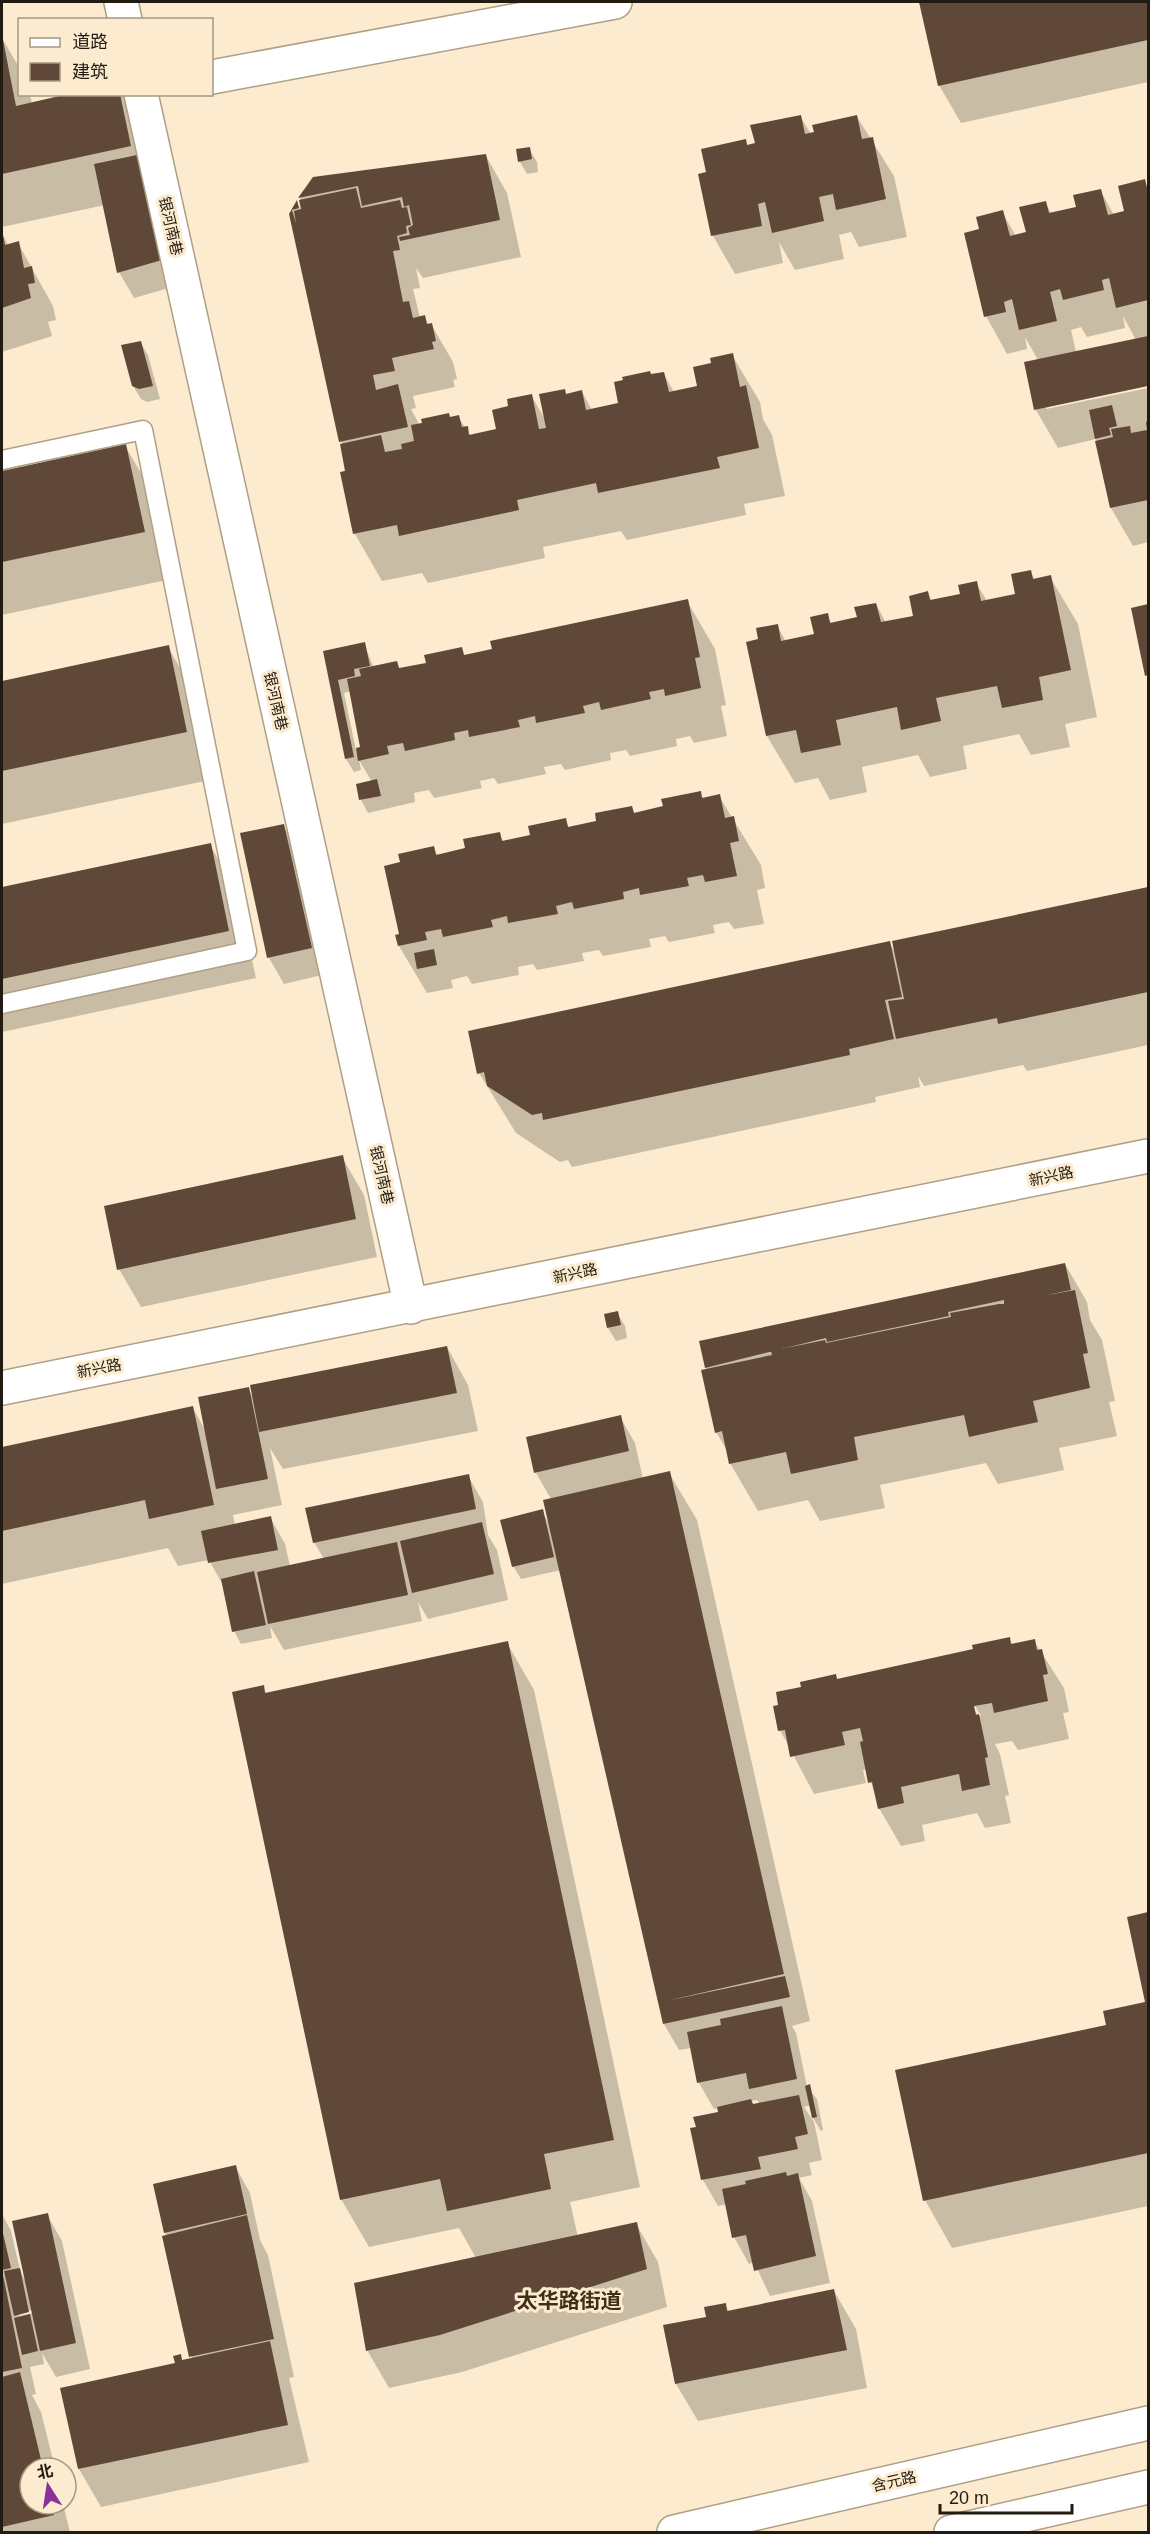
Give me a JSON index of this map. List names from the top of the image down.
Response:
{
  "streets": {
    "street": ["银河南巷", "新兴路", "含元路"]
  },
  "crossings": [
    ["银河南巷", "新兴路"]
  ],
  "districts": ["太华路街道"],
  "legend": ["道路", "建筑"],
  "scale_bar": "20 m",
  "north": "top"
}
